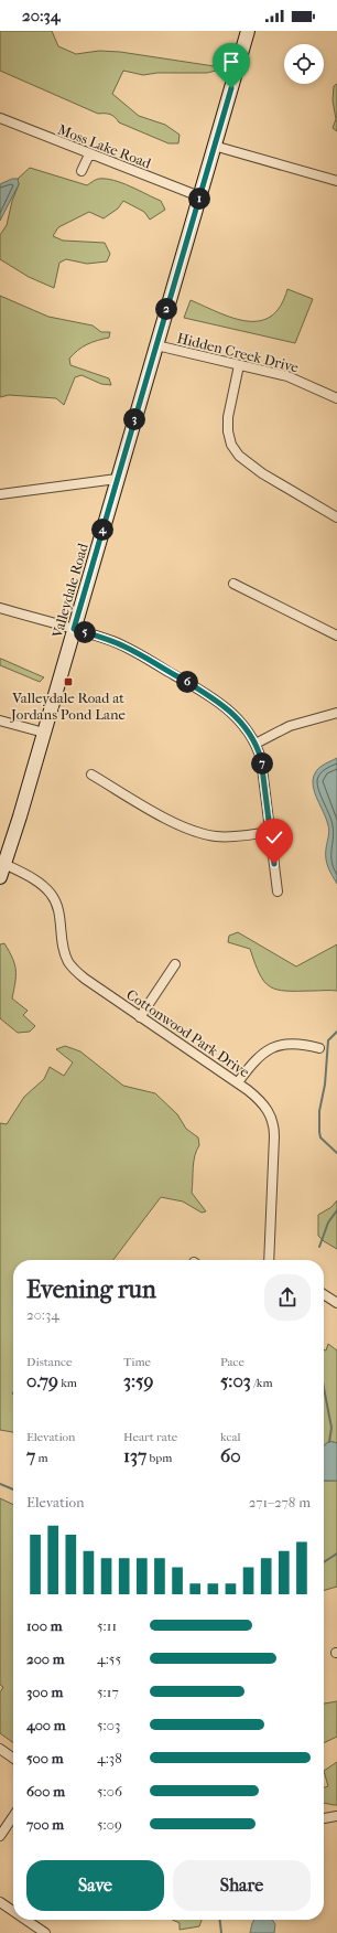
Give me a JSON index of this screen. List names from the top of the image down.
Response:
{
  "streets": {
    "street": [
      "Moss Lake Road",
      "Hidden Creek Drive",
      "Valleydale Road",
      "Cottonwood Park Drive"
    ]
  },
  "crossings": [
    ["Moss Lake Road", "Valleydale Road"],
    ["Hidden Creek Drive", "Valleydale Road"],
    ["Valleydale Road", "Cottonwood Park Drive"]
  ],
  "places": {
    "transit": ["Valleydale Road at Jordans Pond Lane"]
  },
  "page": {
    "status": "20:34",
    "pins": [
      "1",
      "2",
      "3",
      "4",
      "5",
      "6",
      "7"
    ],
    "heading": ["Evening run", "20:34"],
    "stats": [
      ["Distance", "0.79 km"],
      ["Time", "3:59"],
      ["Pace", "5:03 /km"],
      ["Elevation", "7 m"],
      ["Heart rate", "137 bpm"],
      ["kcal", "60"]
    ],
    "chart": ["Elevation", "271–278 m"],
    "list": [
      {
        "name": "100 m",
        "note": "5:11"
      },
      {
        "name": "200 m",
        "note": "4:55"
      },
      {
        "name": "300 m",
        "note": "5:17"
      },
      {
        "name": "400 m",
        "note": "5:03"
      },
      {
        "name": "500 m",
        "note": "4:38"
      },
      {
        "name": "600 m",
        "note": "5:06"
      },
      {
        "name": "700 m",
        "note": "5:09"
      }
    ],
    "buttons": ["Save", "Share"]
  }
}
